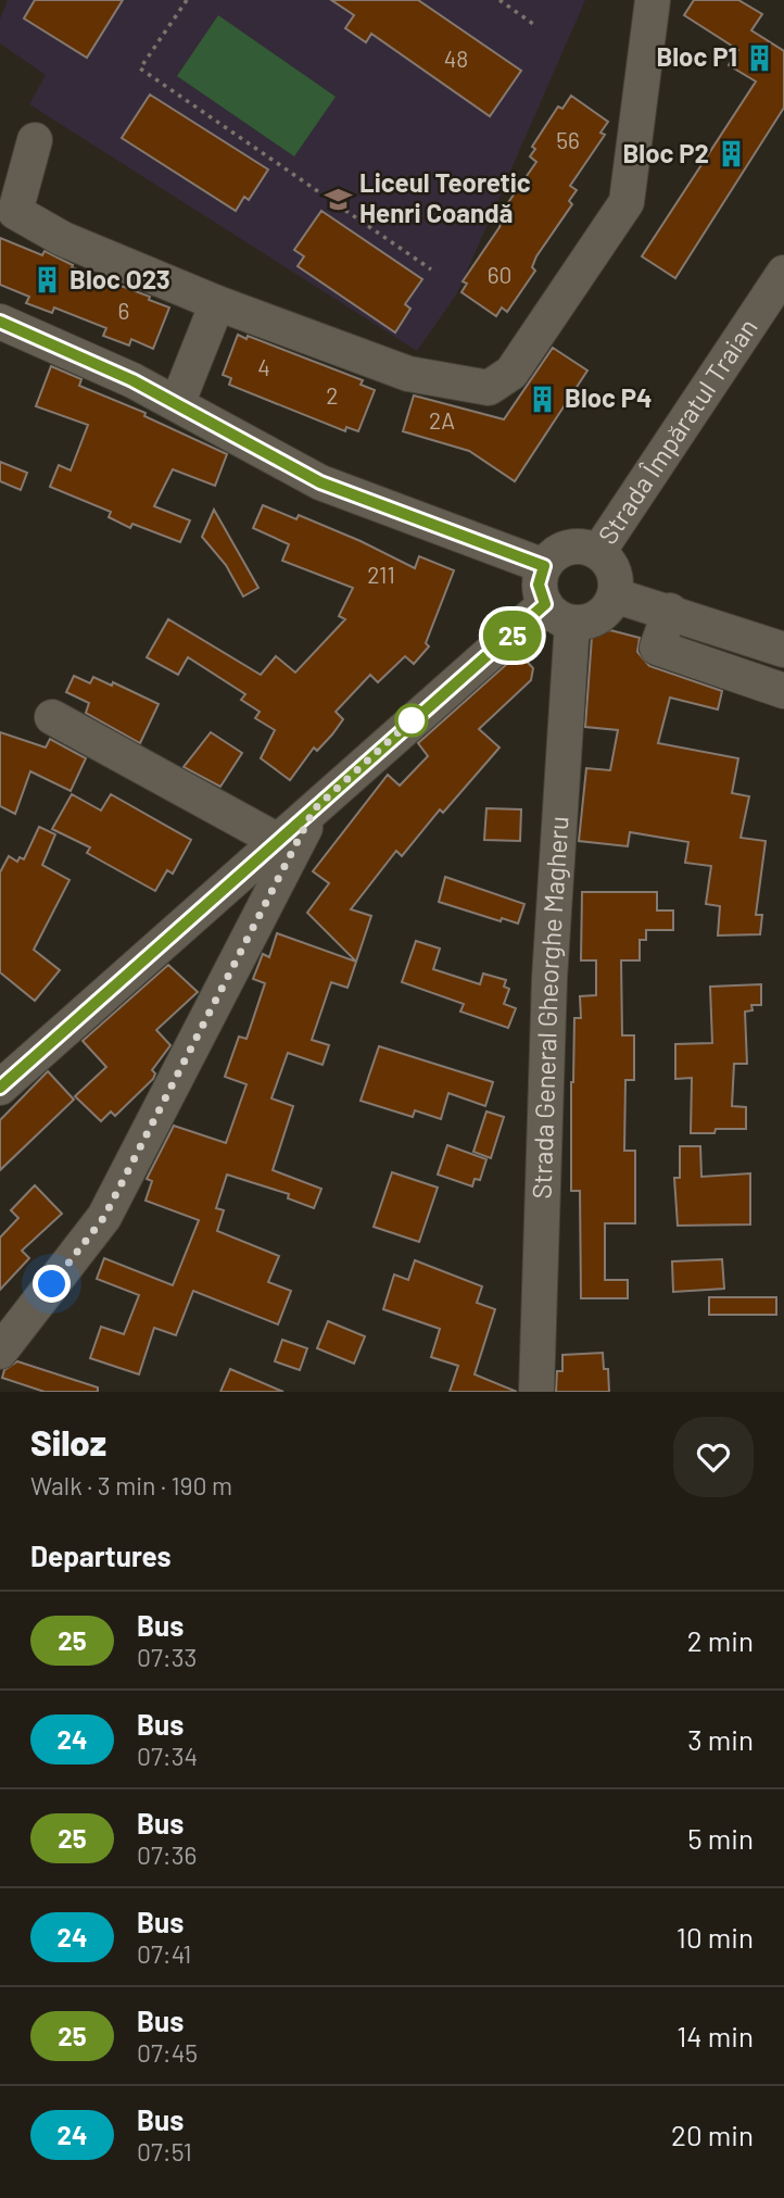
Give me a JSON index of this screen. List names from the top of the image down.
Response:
{
  "streets": {
    "street": ["Strada Împăratul Traian", "Strada General Gheorghe Magheru"]
  },
  "crossings": [
    ["Strada Împăratul Traian", "Strada General Gheorghe Magheru"]
  ],
  "places": {
    "building": [
      "Bloc P1",
      "Bloc P2",
      "Bloc O23",
      "Bloc P4"
    ],
    "school or university": ["Liceul Teoretic Henri Coandă"]
  },
  "lines": ["bus line 25"],
  "house_numbers": [
    "48",
    "56",
    "60",
    "6",
    "4",
    "2",
    "2A",
    "211"
  ],
  "page": {
    "on_map": "25",
    "heading": [
      ["Siloz", "Walk · 3 min · 190 m"],
      "Departures"
    ],
    "list": [
      {
        "mark": "25",
        "name": "Bus",
        "note": "07:33",
        "value": "2 min"
      },
      {
        "mark": "24",
        "name": "Bus",
        "note": "07:34",
        "value": "3 min"
      },
      {
        "mark": "25",
        "name": "Bus",
        "note": "07:36",
        "value": "5 min"
      },
      {
        "mark": "24",
        "name": "Bus",
        "note": "07:41",
        "value": "10 min"
      },
      {
        "mark": "25",
        "name": "Bus",
        "note": "07:45",
        "value": "14 min"
      },
      {
        "mark": "24",
        "name": "Bus",
        "note": "07:51",
        "value": "20 min"
      }
    ]
  }
}
